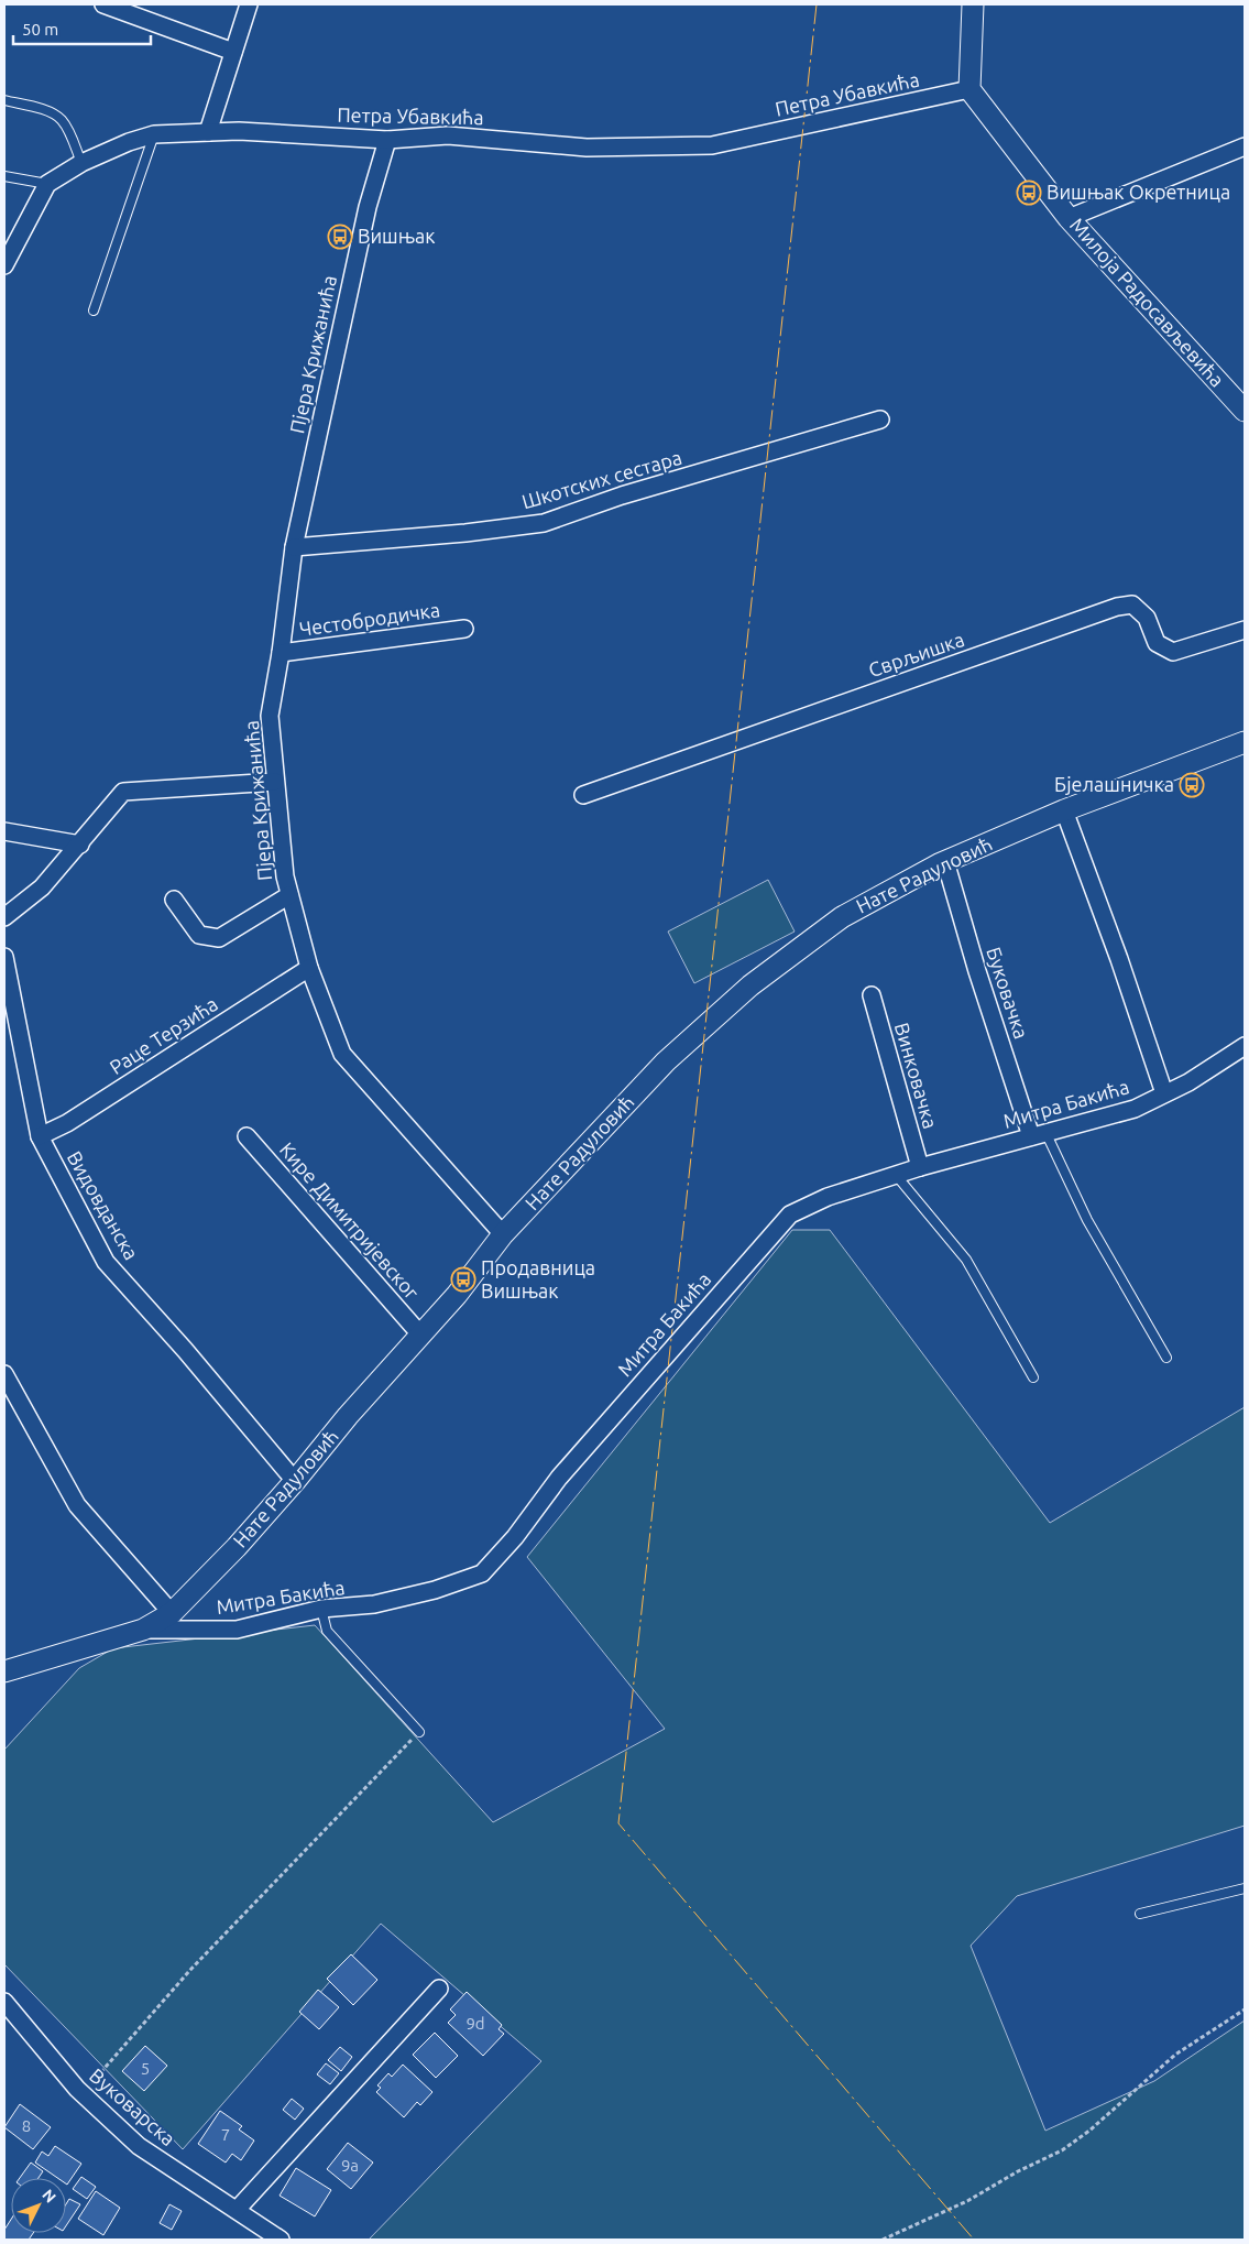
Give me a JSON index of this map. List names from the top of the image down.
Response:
{
  "streets": {
    "street": [
      "Петра Убавкића",
      "Милоја Радосављевића",
      "Пјера Крижанића",
      "Шкотских сестара",
      "Честобродичка",
      "Сврљишка",
      "Нате Радуловић",
      "Буковачка",
      "Раце Терзића",
      "Винковачка",
      "Митра Бакића",
      "Видовданска",
      "Кире Димитријевског",
      "Вуковарска"
    ]
  },
  "crossings": [
    ["Петра Убавкића", "Милоја Радосављевића"],
    ["Петра Убавкића", "Пјера Крижанића"],
    ["Пјера Крижанића", "Шкотских сестара"],
    ["Пјера Крижанића", "Честобродичка"],
    ["Пјера Крижанића", "Нате Радуловић"],
    ["Пјера Крижанића", "Раце Терзића"],
    ["Нате Радуловић", "Буковачка"],
    ["Нате Радуловић", "Митра Бакића"],
    ["Нате Радуловић", "Видовданска"],
    ["Нате Радуловић", "Кире Димитријевског"],
    ["Буковачка", "Митра Бакића"],
    ["Раце Терзића", "Видовданска"],
    ["Винковачка", "Митра Бакића"]
  ],
  "places": {
    "bus stop": [
      "Вишњак Окретница",
      "Вишњак",
      "Бјелашничка",
      "Продавница Вишњак"
    ]
  },
  "house_numbers": [
    "9d",
    "5",
    "8",
    "7",
    "9a"
  ],
  "scale_bar": "50 m",
  "north": "top right"
}
